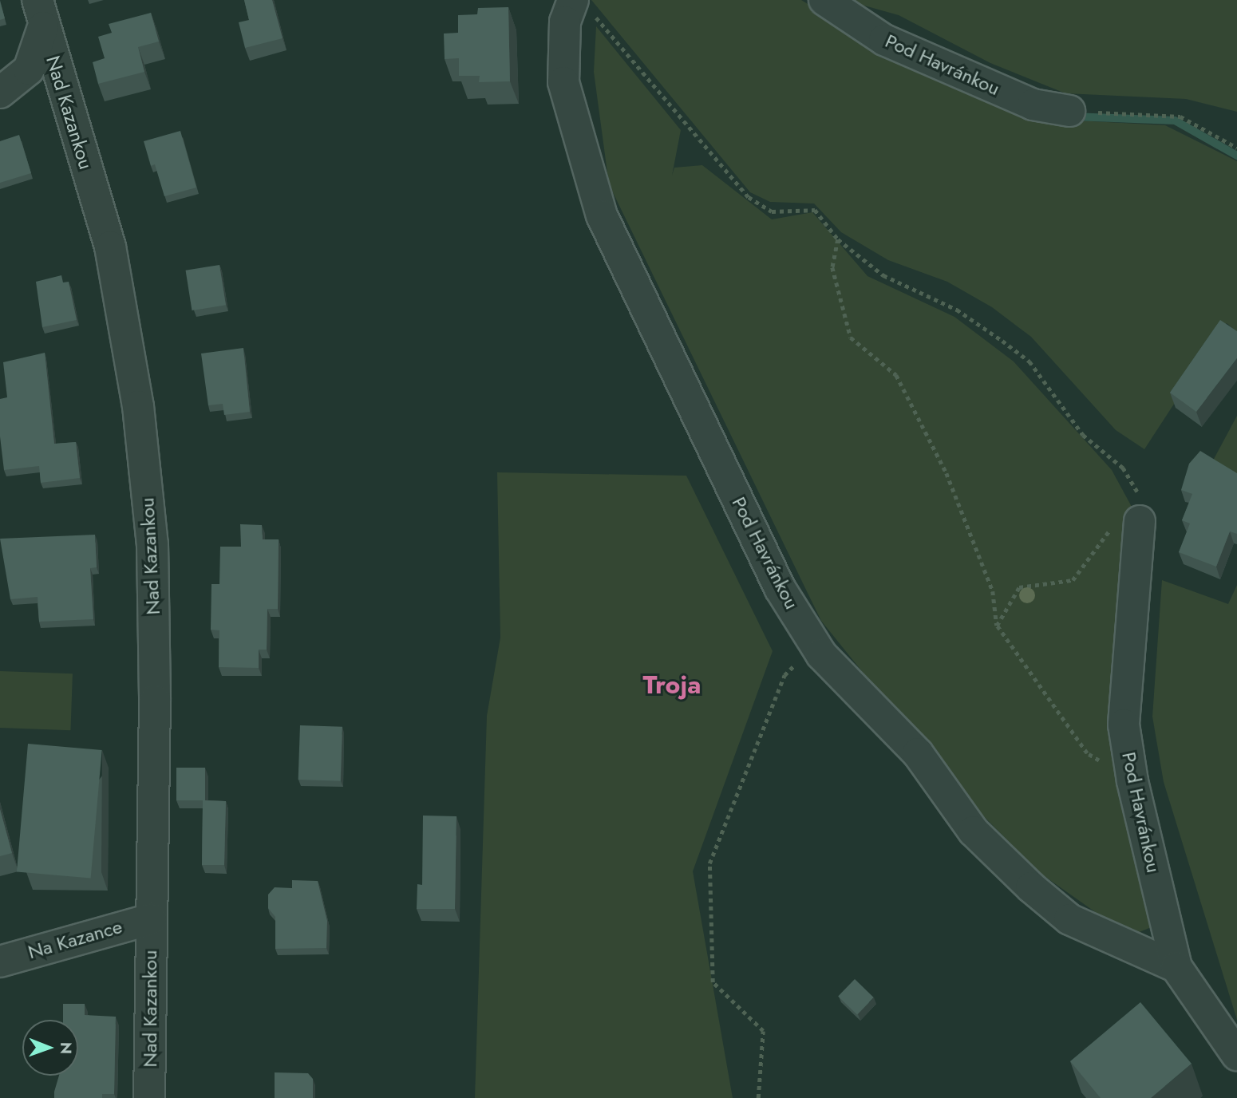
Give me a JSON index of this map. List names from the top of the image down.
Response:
{
  "streets": {
    "street": ["Pod Havránkou", "Nad Kazankou", "Na Kazance"]
  },
  "crossings": [
    ["Nad Kazankou", "Na Kazance"]
  ],
  "districts": ["Troja"],
  "north": "right"
}
